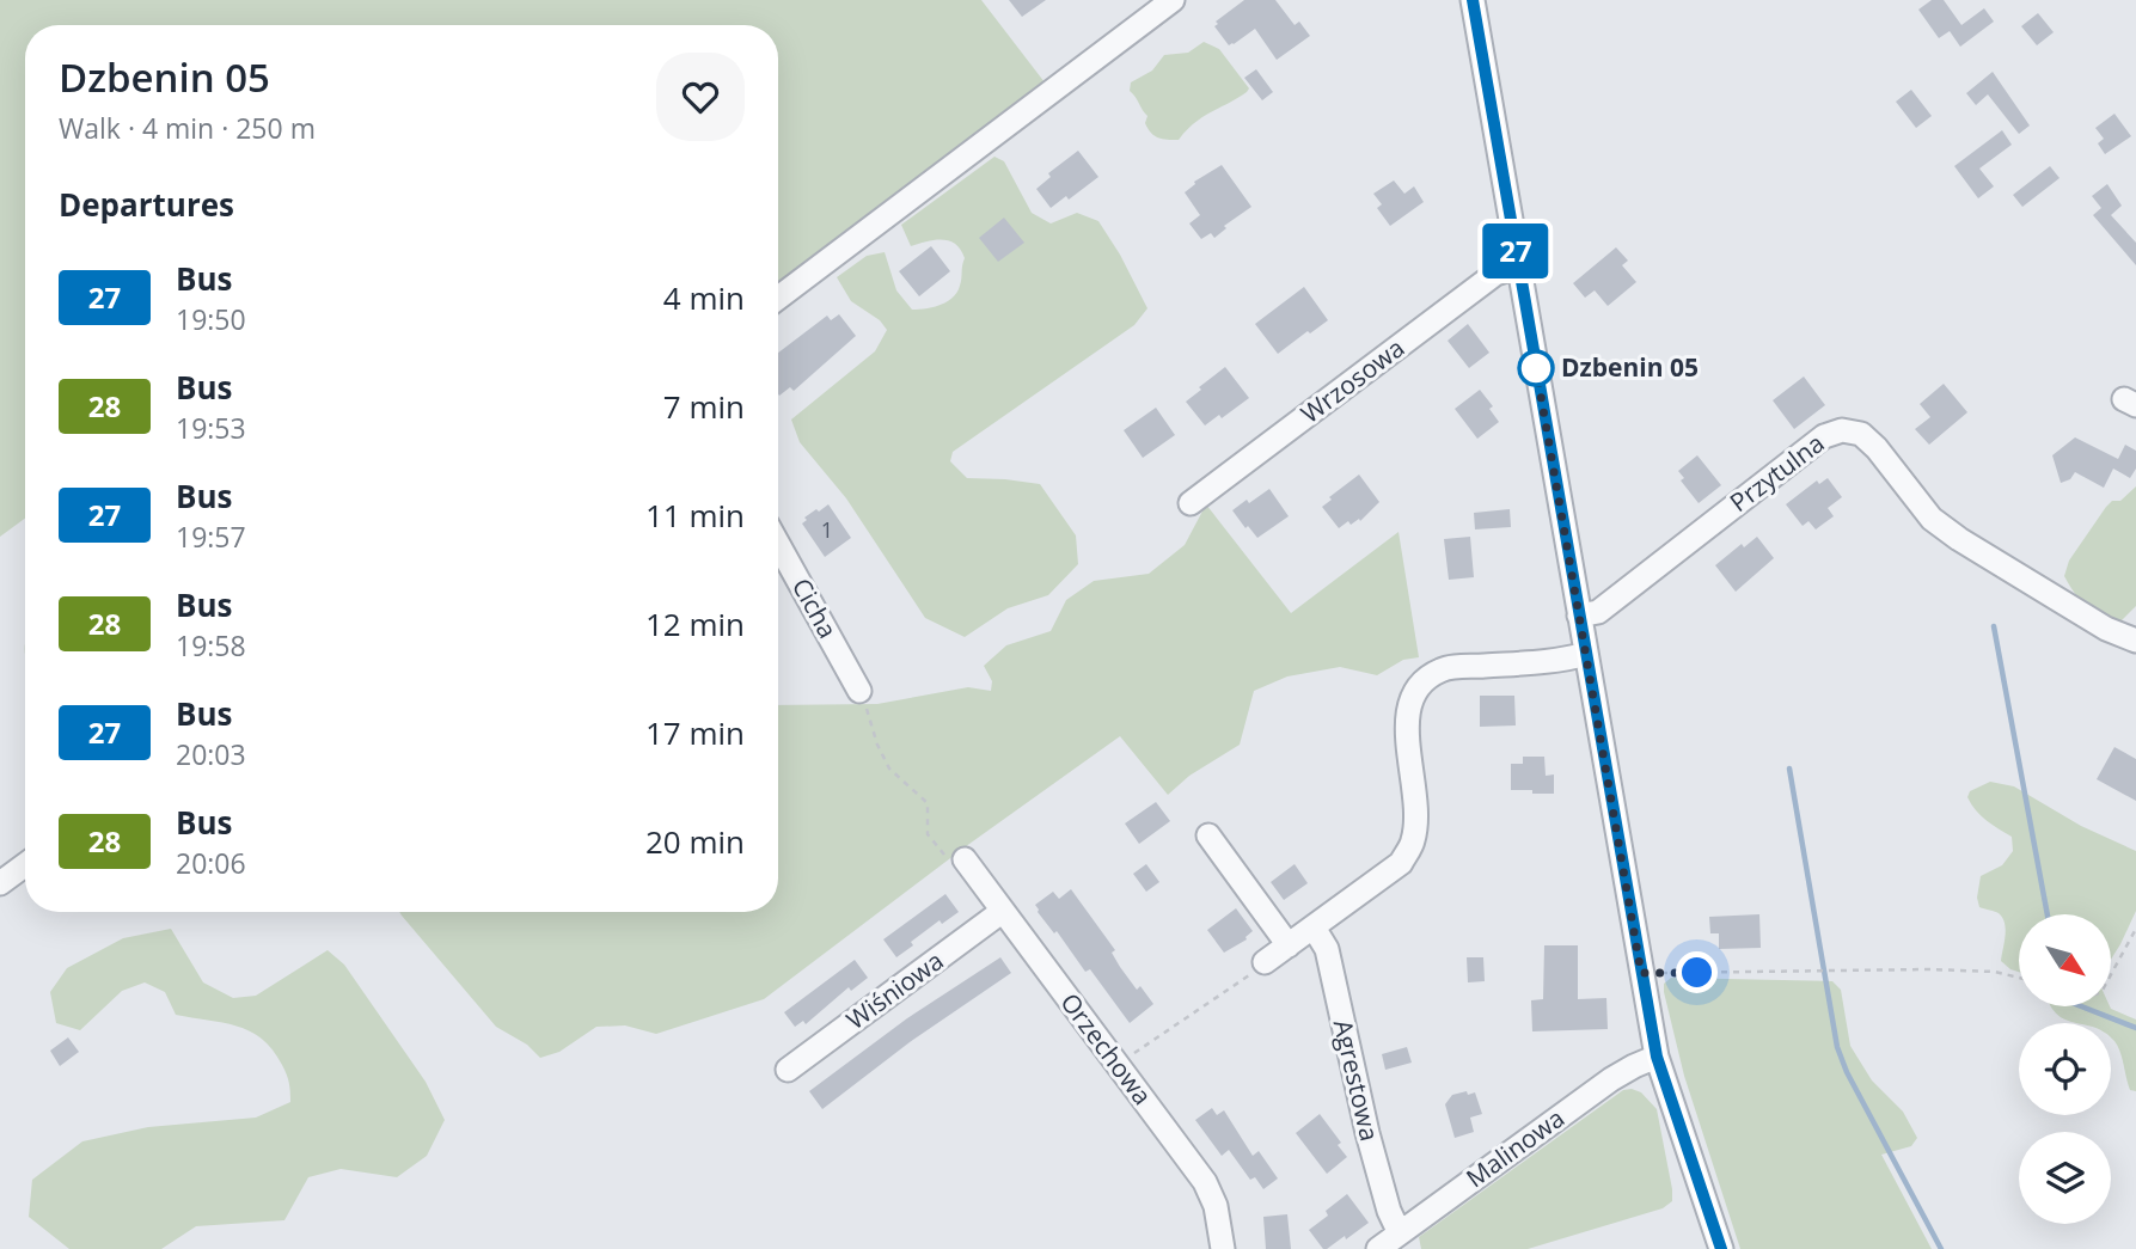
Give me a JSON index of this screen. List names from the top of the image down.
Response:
{
  "streets": {
    "street": [
      "Wrzosowa",
      "Przytulna",
      "Cicha",
      "Wiśniowa",
      "Orzechowa",
      "Agrestowa",
      "Malinowa"
    ]
  },
  "crossings": [
    ["Wiśniowa", "Orzechowa"],
    ["Agrestowa", "Malinowa"]
  ],
  "places": ["Dzbenin 05"],
  "lines": ["bus line 27"],
  "house_numbers": ["1"],
  "north": "bottom right",
  "page": {
    "on_map": "27",
    "heading": [
      ["Dzbenin 05", "Walk · 4 min · 250 m"],
      "Departures"
    ],
    "list": [
      {
        "mark": "27",
        "name": "Bus",
        "note": "19:50",
        "value": "4 min"
      },
      {
        "mark": "28",
        "name": "Bus",
        "note": "19:53",
        "value": "7 min"
      },
      {
        "mark": "27",
        "name": "Bus",
        "note": "19:57",
        "value": "11 min"
      },
      {
        "mark": "28",
        "name": "Bus",
        "note": "19:58",
        "value": "12 min"
      },
      {
        "mark": "27",
        "name": "Bus",
        "note": "20:03",
        "value": "17 min"
      },
      {
        "mark": "28",
        "name": "Bus",
        "note": "20:06",
        "value": "20 min"
      }
    ]
  }
}
